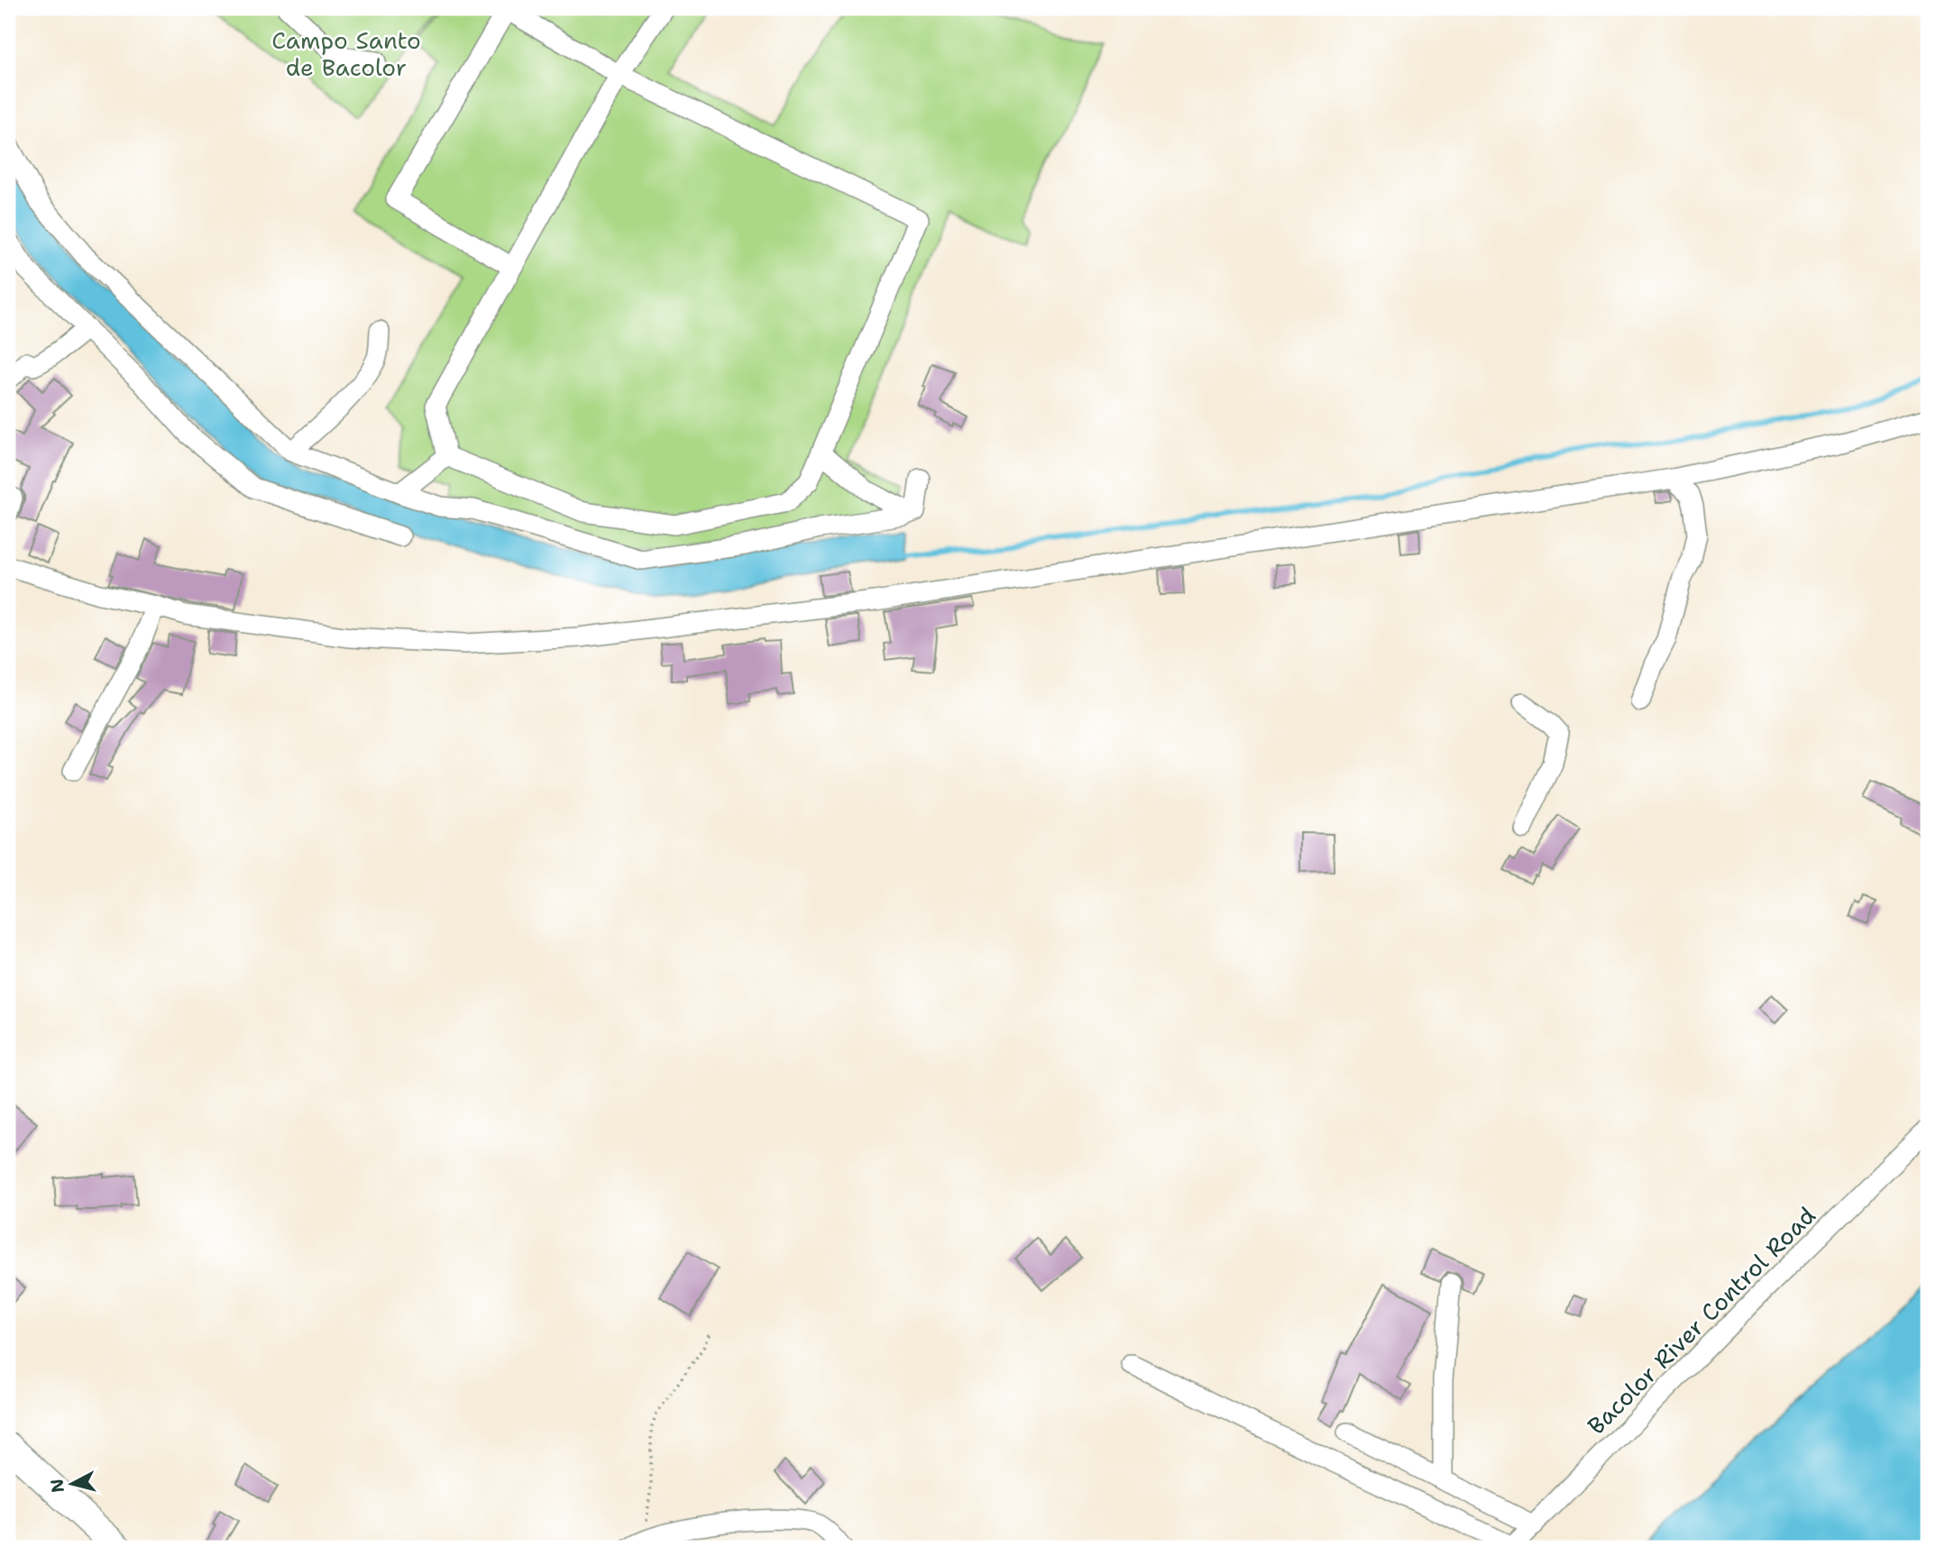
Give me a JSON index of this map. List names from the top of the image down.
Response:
{
  "streets": {
    "street": ["Bacolor River Control Road"]
  },
  "parks": ["Campo Santo de Bacolor"],
  "north": "left"
}
